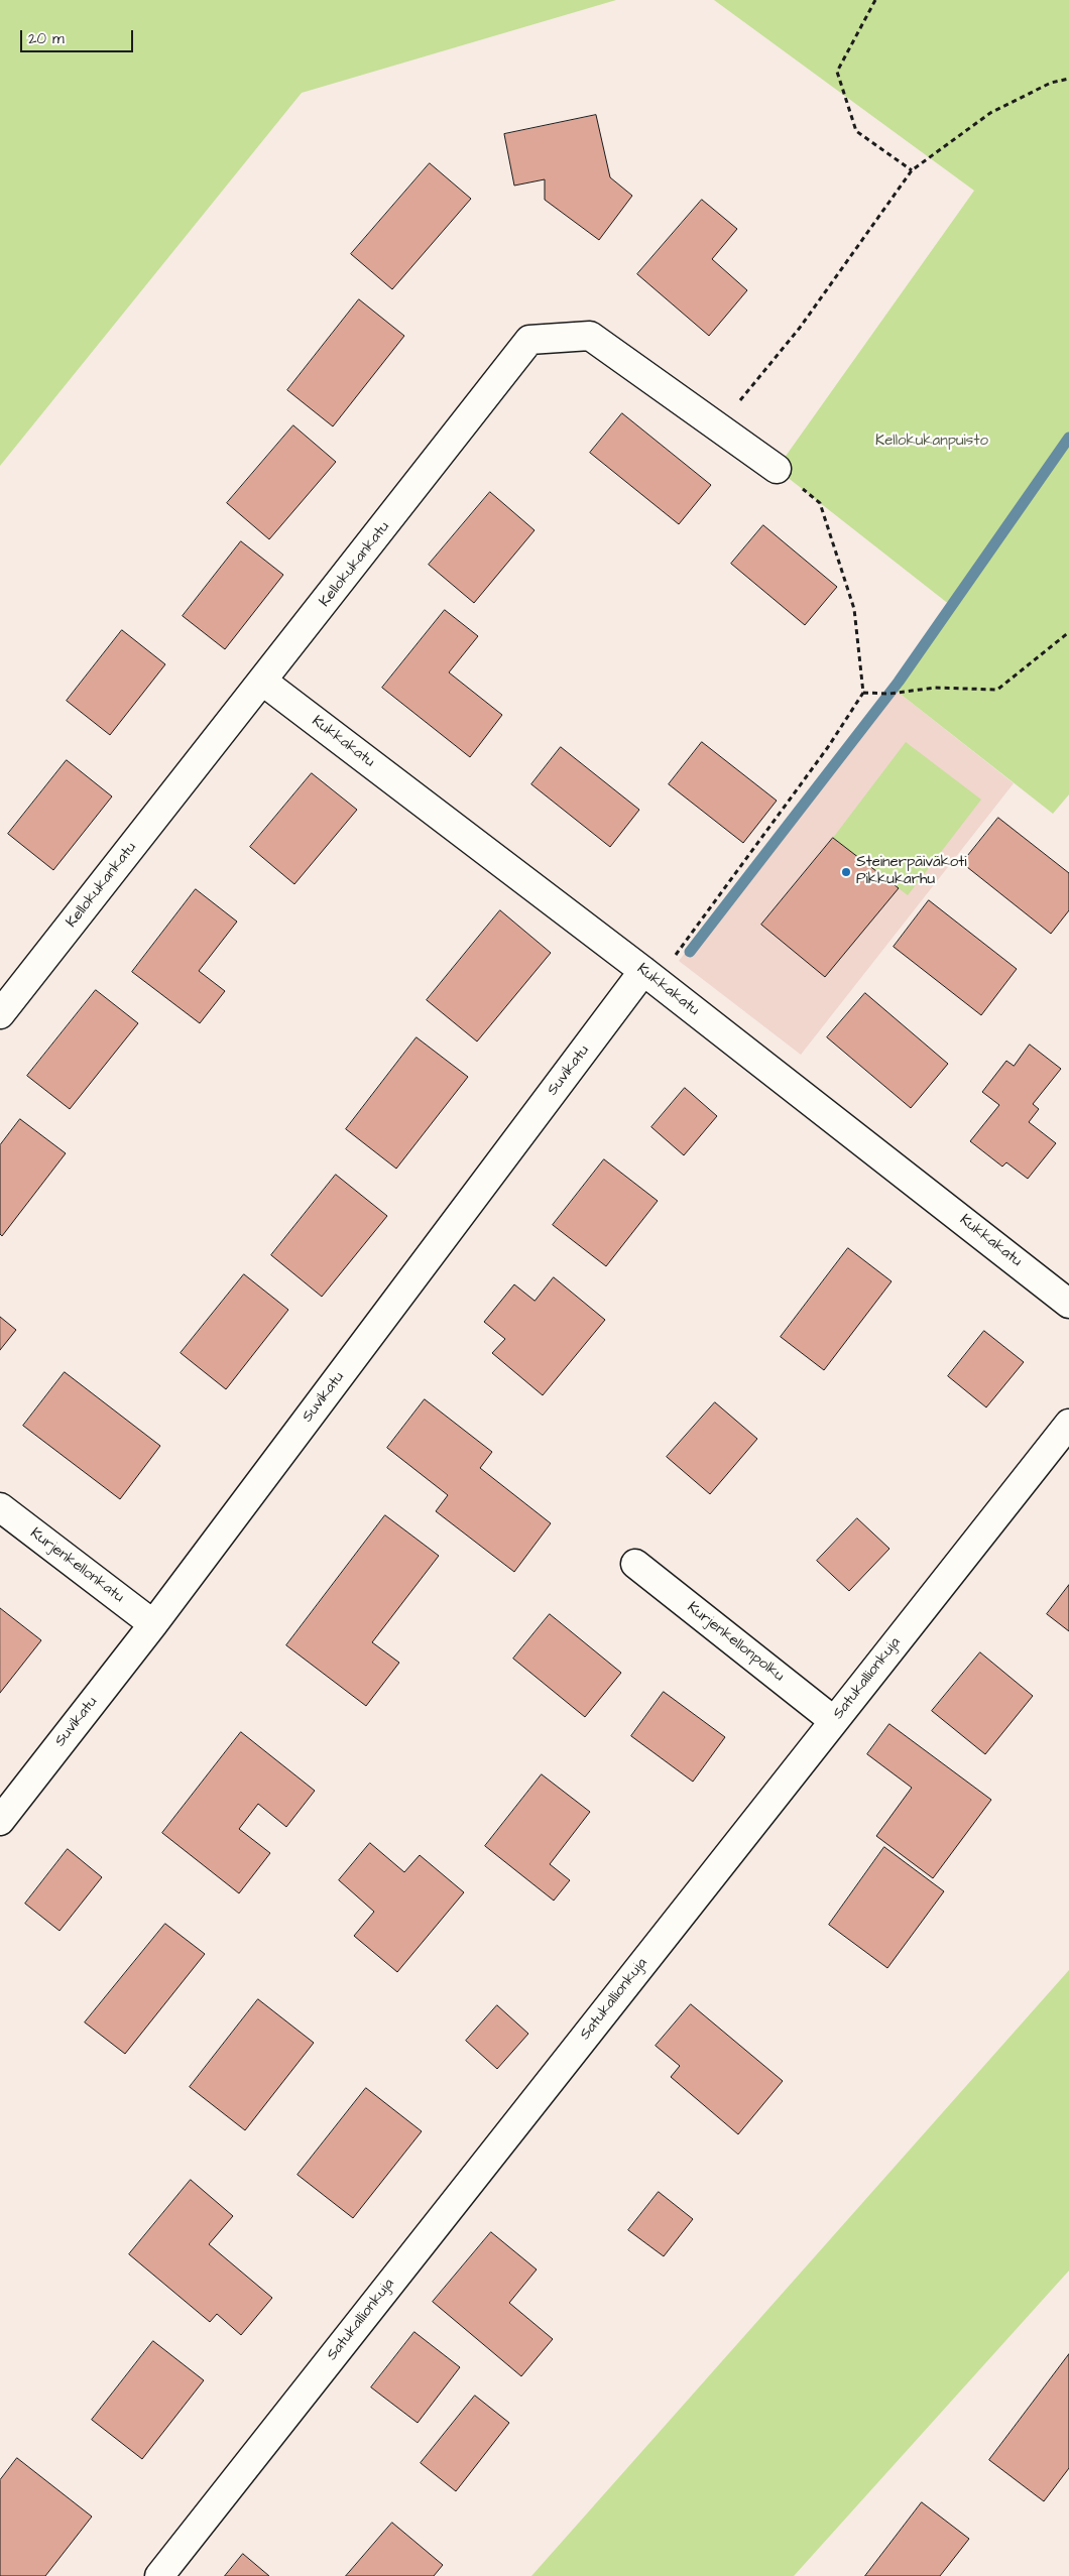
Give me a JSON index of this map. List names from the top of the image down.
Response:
{
  "streets": {
    "street": [
      "Kellokukankatu",
      "Kukkakatu",
      "Suvikatu",
      "Kurjenkellonkatu",
      "Kurjenkellonpolku",
      "Satukallionkuja"
    ]
  },
  "crossings": [
    ["Kellokukankatu", "Kukkakatu"],
    ["Kukkakatu", "Suvikatu"],
    ["Suvikatu", "Kurjenkellonkatu"],
    ["Kurjenkellonpolku", "Satukallionkuja"]
  ],
  "parks": ["Kellokukanpuisto"],
  "places": ["Steinerpäiväkoti Pikkukarhu"],
  "scale_bar": "20 m"
}
